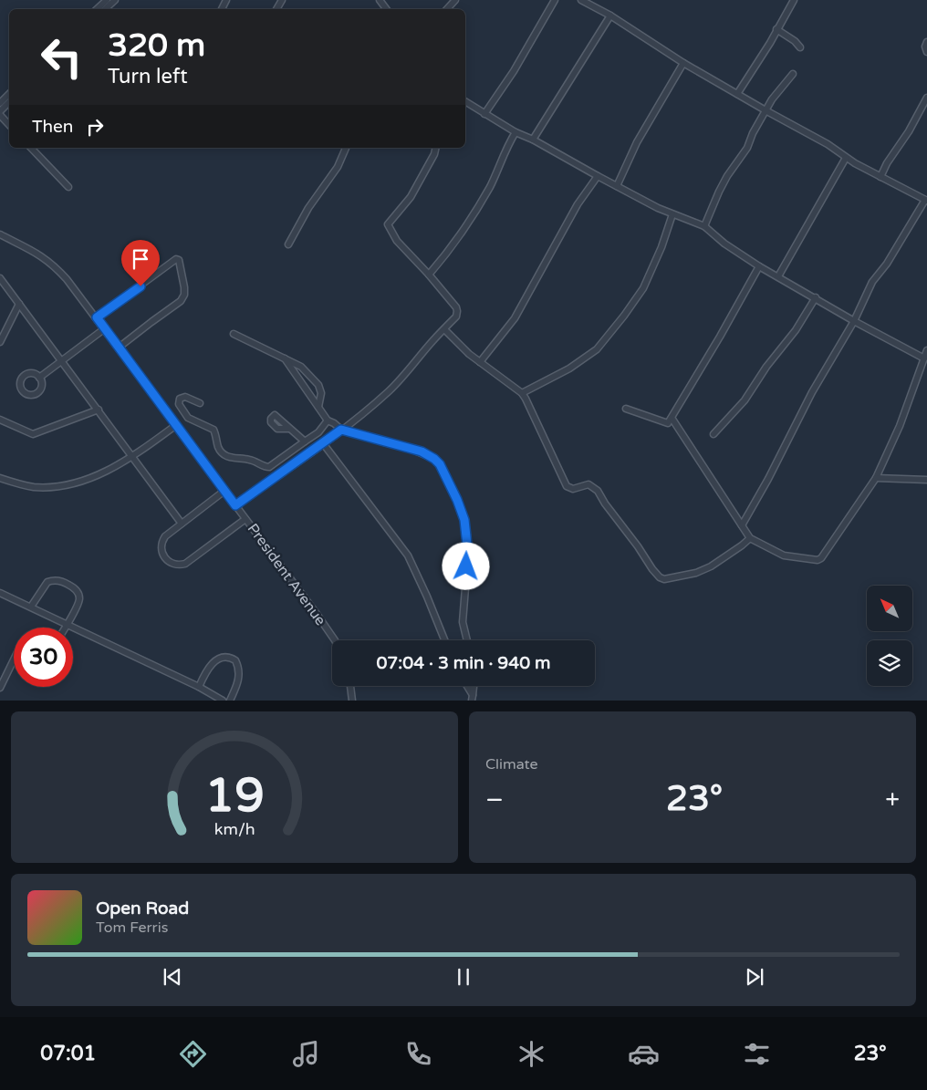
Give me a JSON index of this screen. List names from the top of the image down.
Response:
{
  "streets": {
    "street": ["President Avenue"]
  },
  "north": "top left",
  "page": {
    "turn": ["320 m", "Turn left"],
    "then": "Then",
    "limit": "30",
    "trip": "07:04 · 3 min · 940 m",
    "tile": "Climate",
    "heat": ["−", "23°", "+"],
    "song": ["Open Road", "Tom Ferris"],
    "tabs": ["07:01", "23°"],
    "gauge": ["19", "km/h"]
  }
}
